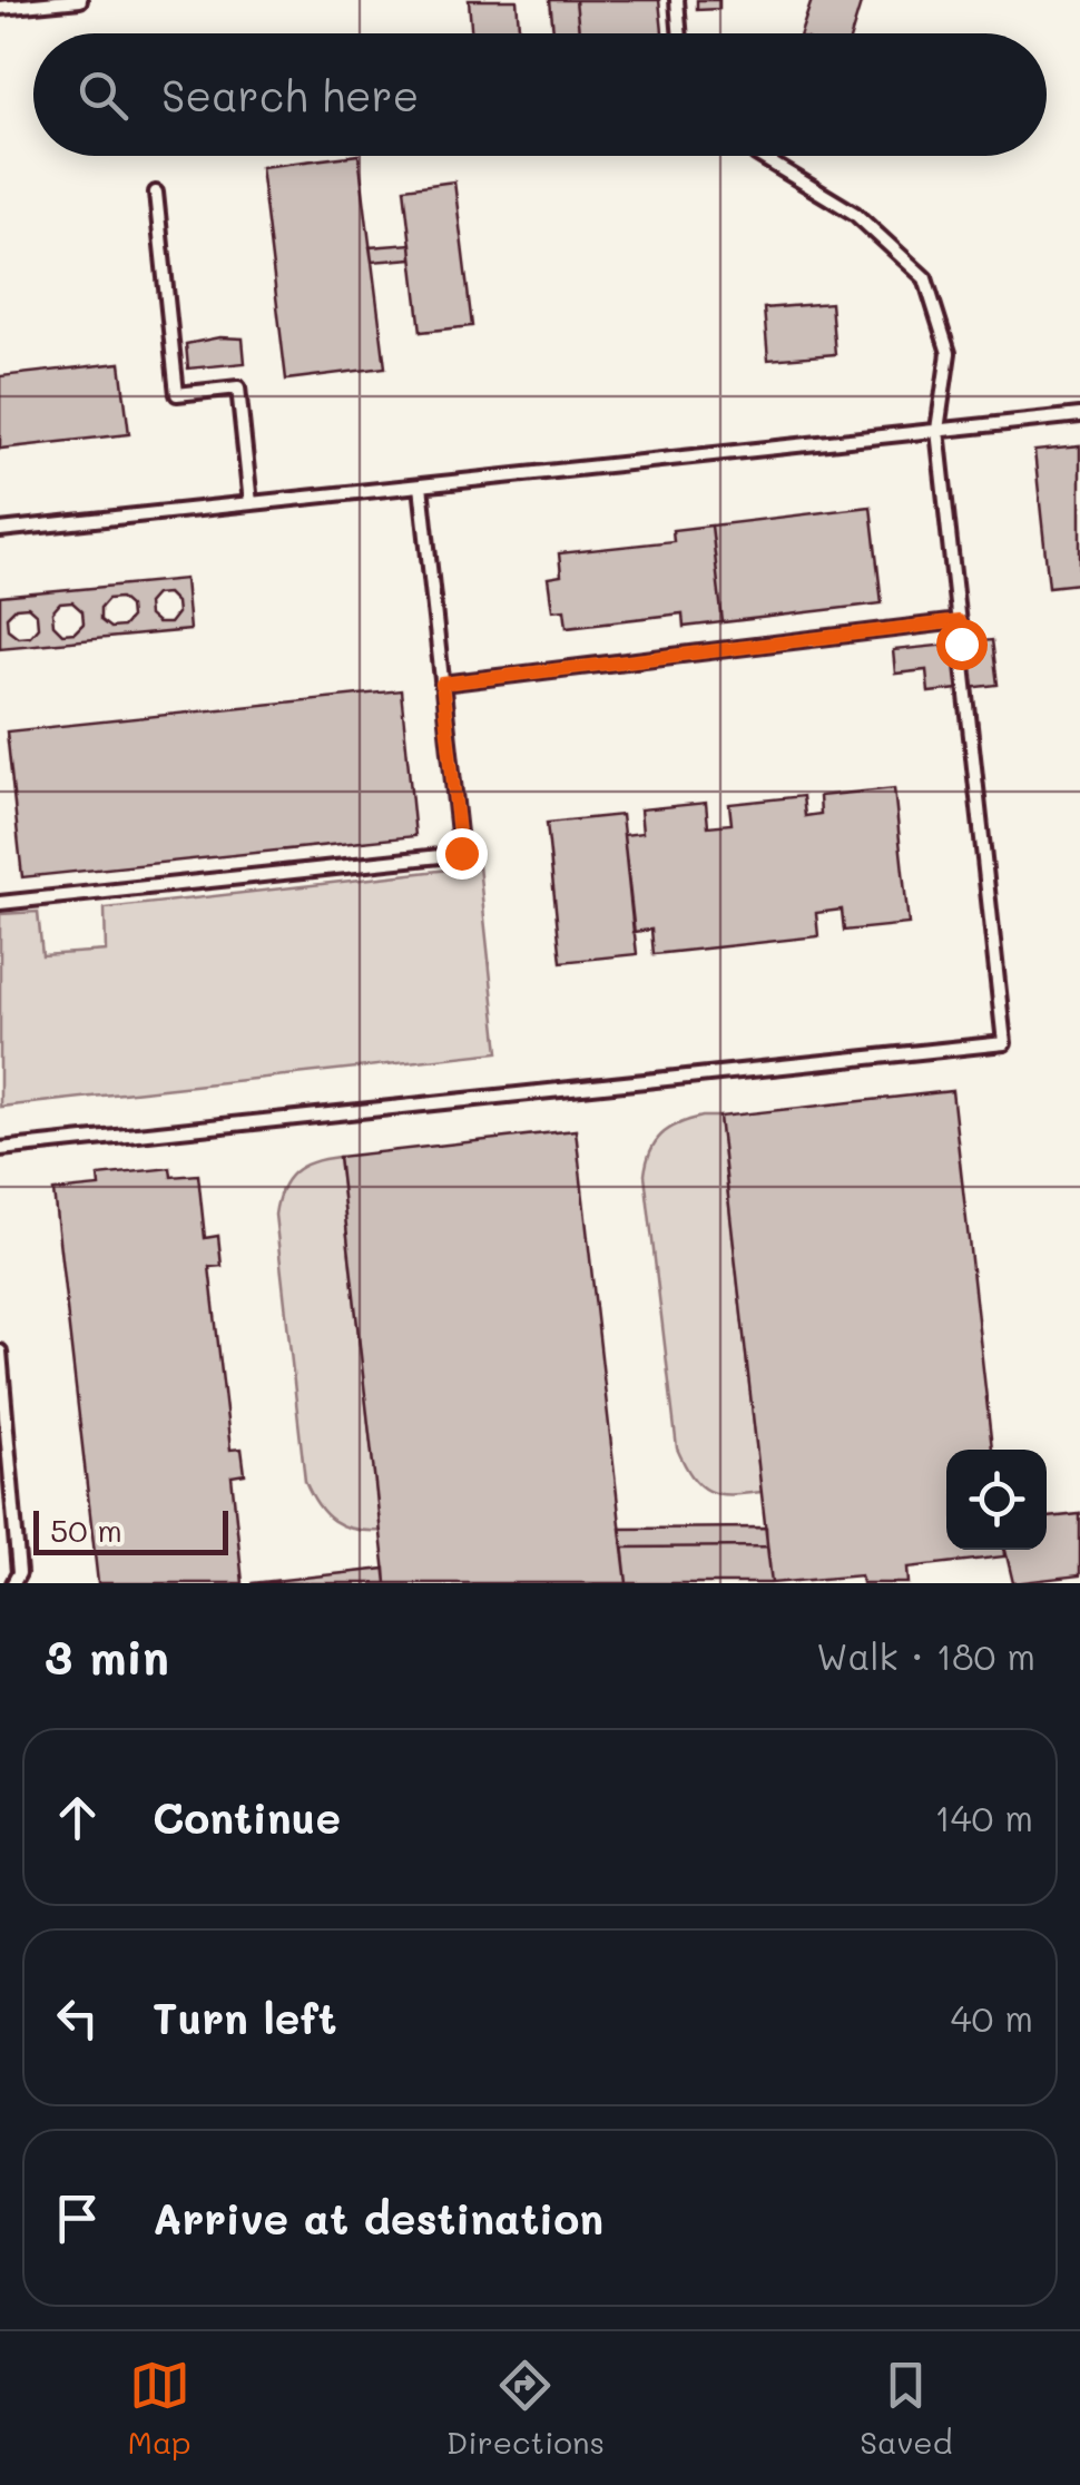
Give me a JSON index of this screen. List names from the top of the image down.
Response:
{
  "scale_bar": "50 m",
  "page": {
    "search": "Search here",
    "scale": "50 m",
    "heading": ["3 min", "Walk · 180 m"],
    "list": [
      ["Continue", "140 m"],
      ["Turn left", "40 m"],
      "Arrive at destination"
    ],
    "nav": ["Map", "Directions", "Saved"]
  }
}
